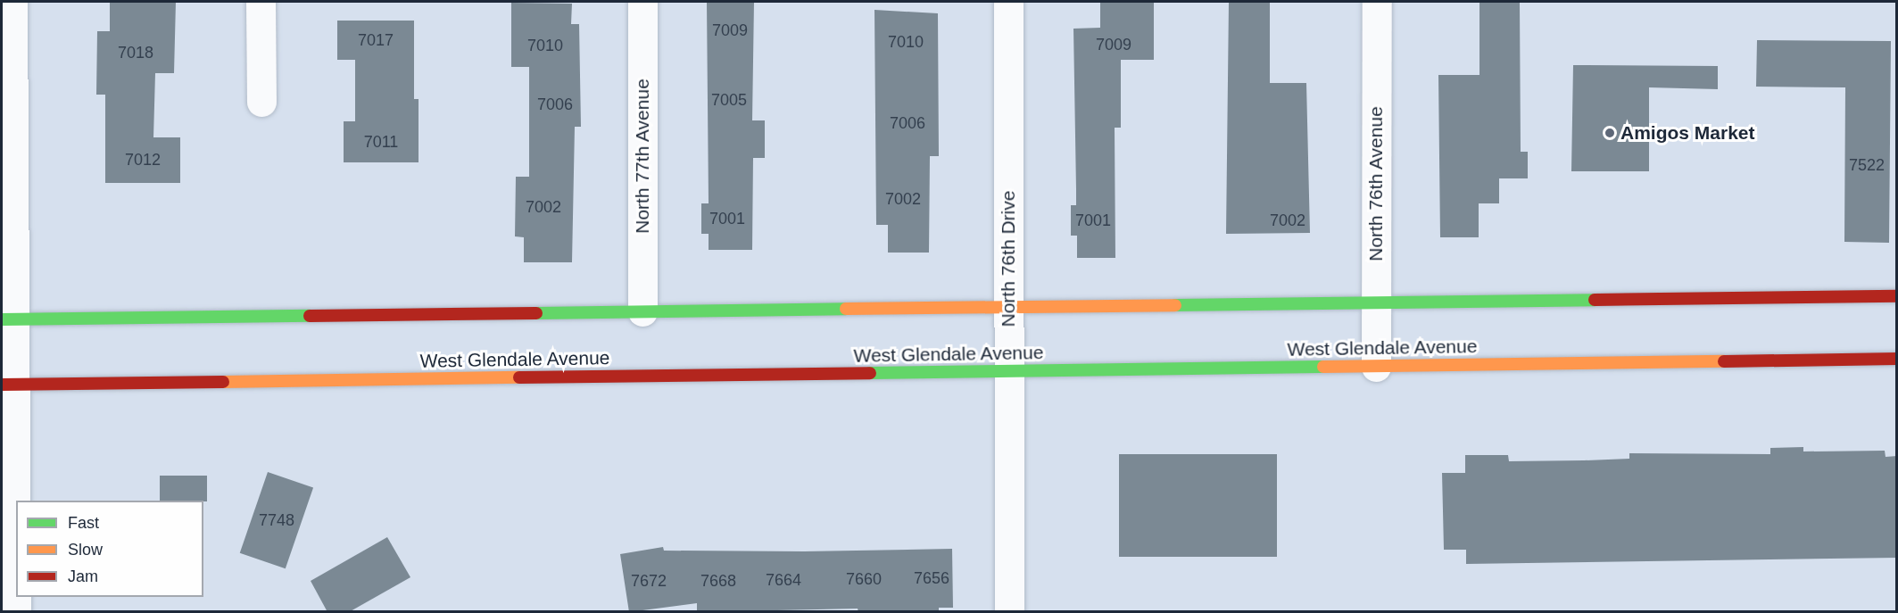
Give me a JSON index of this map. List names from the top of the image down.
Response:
{
  "streets": {
    "main road": ["West Glendale Avenue"],
    "street": ["North 77th Avenue", "North 76th Avenue", "North 76th Drive"]
  },
  "crossings": [
    ["North 76th Avenue", "West Glendale Avenue"],
    ["North 76th Drive", "West Glendale Avenue"]
  ],
  "places": ["Amigos Market"],
  "house_numbers": [
    "7009",
    "7017",
    "7010",
    "7009",
    "7010",
    "7018",
    "7005",
    "7006",
    "7006",
    "7011",
    "7012",
    "7522",
    "7002",
    "7002",
    "7001",
    "7001",
    "7002",
    "7748",
    "7656",
    "7660",
    "7664",
    "7672",
    "7668"
  ],
  "legend": ["Fast", "Slow", "Jam"]
}
